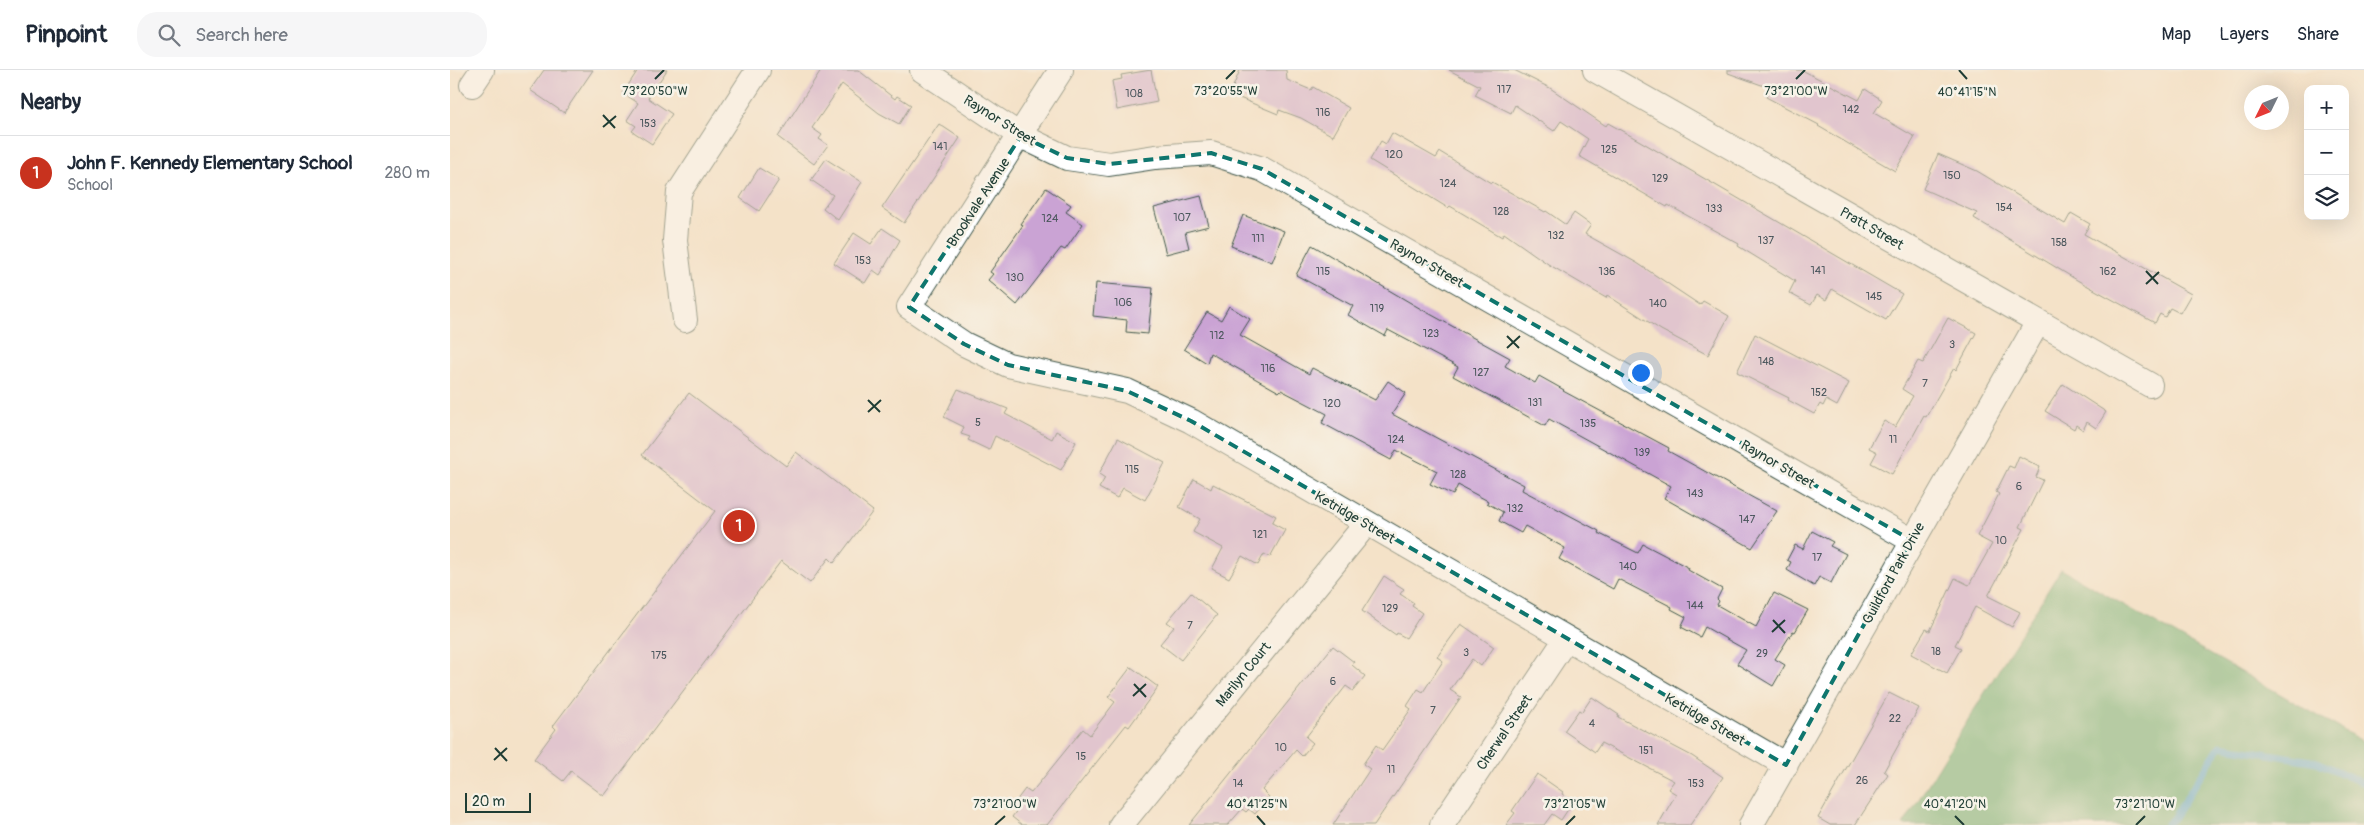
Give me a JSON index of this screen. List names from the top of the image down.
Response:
{
  "streets": {
    "street": [
      "Raynor Street",
      "Brookvale Avenue",
      "Pratt Street",
      "Ketridge Street",
      "Guildford Park Drive",
      "Marilyn Court",
      "Cherwal Street"
    ]
  },
  "crossings": [
    ["Raynor Street", "Brookvale Avenue"],
    ["Raynor Street", "Guildford Park Drive"],
    ["Brookvale Avenue", "Ketridge Street"],
    ["Pratt Street", "Guildford Park Drive"],
    ["Ketridge Street", "Guildford Park Drive"],
    ["Ketridge Street", "Marilyn Court"],
    ["Ketridge Street", "Cherwal Street"]
  ],
  "house_numbers": [
    "117",
    "108",
    "142",
    "116",
    "153",
    "141",
    "125",
    "120",
    "150",
    "129",
    "124",
    "154",
    "133",
    "128",
    "107",
    "124",
    "132",
    "111",
    "137",
    "158",
    "153",
    "141",
    "115",
    "136",
    "162",
    "130",
    "145",
    "106",
    "140",
    "119",
    "123",
    "112",
    "3",
    "148",
    "116",
    "127",
    "7",
    "152",
    "131",
    "120",
    "5",
    "135",
    "124",
    "11",
    "139",
    "115",
    "128",
    "6",
    "143",
    "132",
    "147",
    "121",
    "10",
    "17",
    "140",
    "144",
    "129",
    "7",
    "18",
    "3",
    "29",
    "175",
    "6",
    "7",
    "22",
    "4",
    "10",
    "151",
    "15",
    "11",
    "26",
    "14",
    "153"
  ],
  "scale_bar": "20 m",
  "north": "bottom left",
  "page": {
    "header": "Pinpoint",
    "search": "Search here",
    "nav": ["Map", "Layers", "Share"],
    "heading": "Nearby",
    "map_buttons": ["+", "−"],
    "list": [
      {
        "mark": "1",
        "name": "John F. Kennedy Elementary School",
        "note": "School",
        "value": "280 m"
      }
    ],
    "pins": "1",
    "scale": "20 m"
  },
  "coordinates": [
    "73°20'50\"W",
    "73°20'55\"W",
    "73°21'00\"W",
    "40°41'15\"N",
    "40°41'25\"N",
    "40°41'20\"N",
    "73°21'05\"W",
    "73°21'10\"W"
  ]
}
